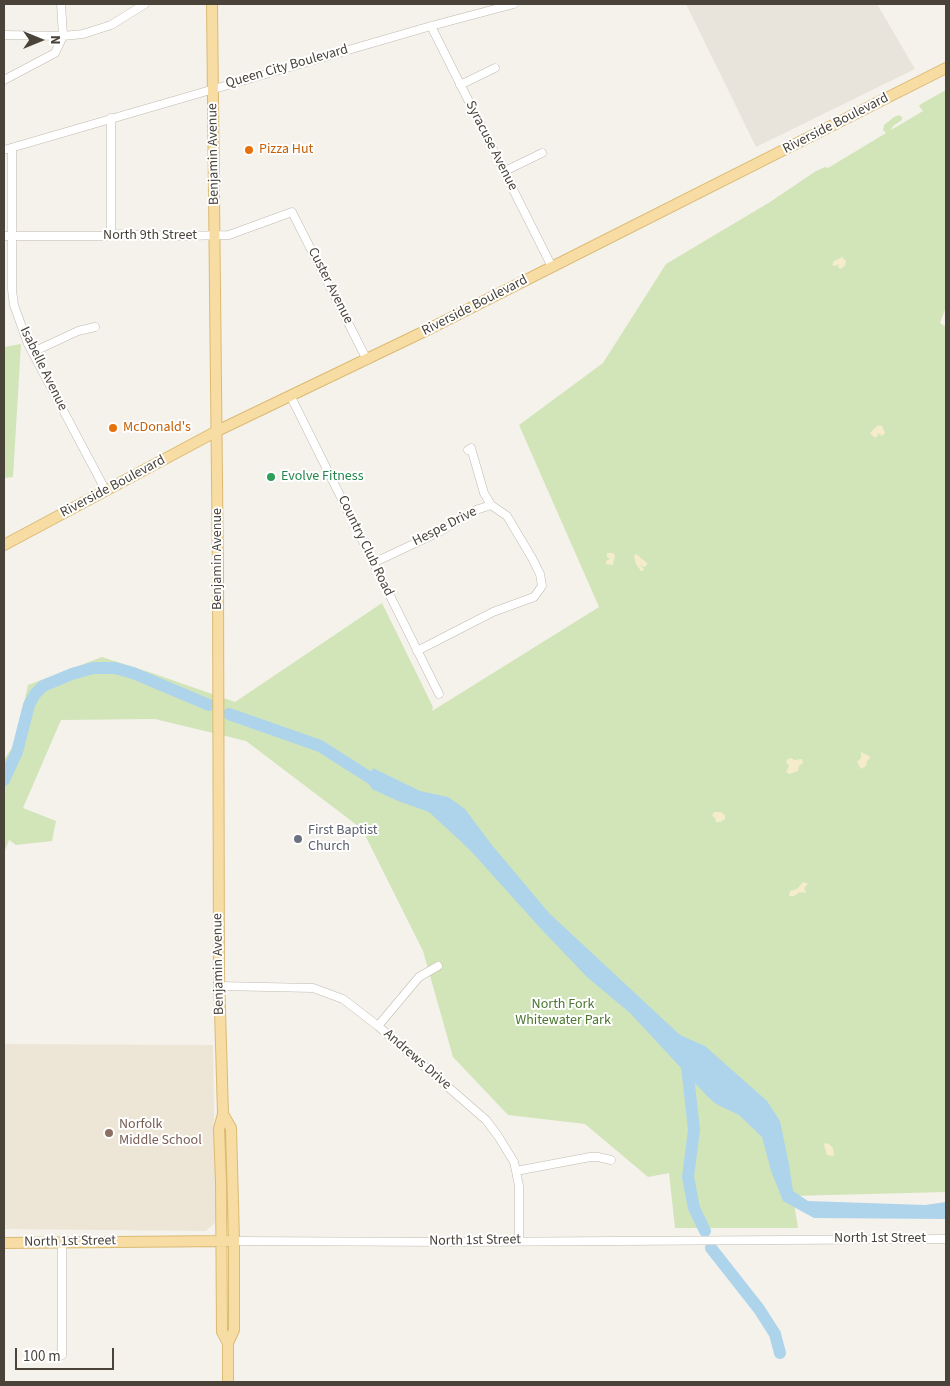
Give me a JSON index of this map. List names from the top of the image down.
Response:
{
  "streets": {
    "main road": ["Riverside Boulevard", "Benjamin Avenue", "North 1st Street"],
    "street": [
      "Queen City Boulevard",
      "Syracuse Avenue",
      "North 9th Street",
      "Custer Avenue",
      "Isabelle Avenue",
      "Hespe Drive",
      "Country Club Road",
      "Andrews Drive"
    ]
  },
  "crossings": [
    ["Queen City Boulevard", "Syracuse Avenue"],
    ["Queen City Boulevard", "Benjamin Avenue"],
    ["Queen City Boulevard", "Isabelle Avenue"],
    ["Riverside Boulevard", "Syracuse Avenue"],
    ["Riverside Boulevard", "Benjamin Avenue"],
    ["Riverside Boulevard", "Custer Avenue"],
    ["Riverside Boulevard", "Isabelle Avenue"],
    ["Riverside Boulevard", "Country Club Road"],
    ["Benjamin Avenue", "North 9th Street"],
    ["Benjamin Avenue", "Andrews Drive"],
    ["Benjamin Avenue", "North 1st Street"],
    ["North 9th Street", "Custer Avenue"],
    ["North 9th Street", "Isabelle Avenue"],
    ["Hespe Drive", "Country Club Road"],
    ["Andrews Drive", "North 1st Street"]
  ],
  "parks": ["North Fork Whitewater Park"],
  "places": [
    "Pizza Hut",
    "McDonald's",
    "Evolve Fitness",
    "First Baptist Church",
    "Norfolk Middle School"
  ],
  "scale_bar": "100 m",
  "north": "right"
}
